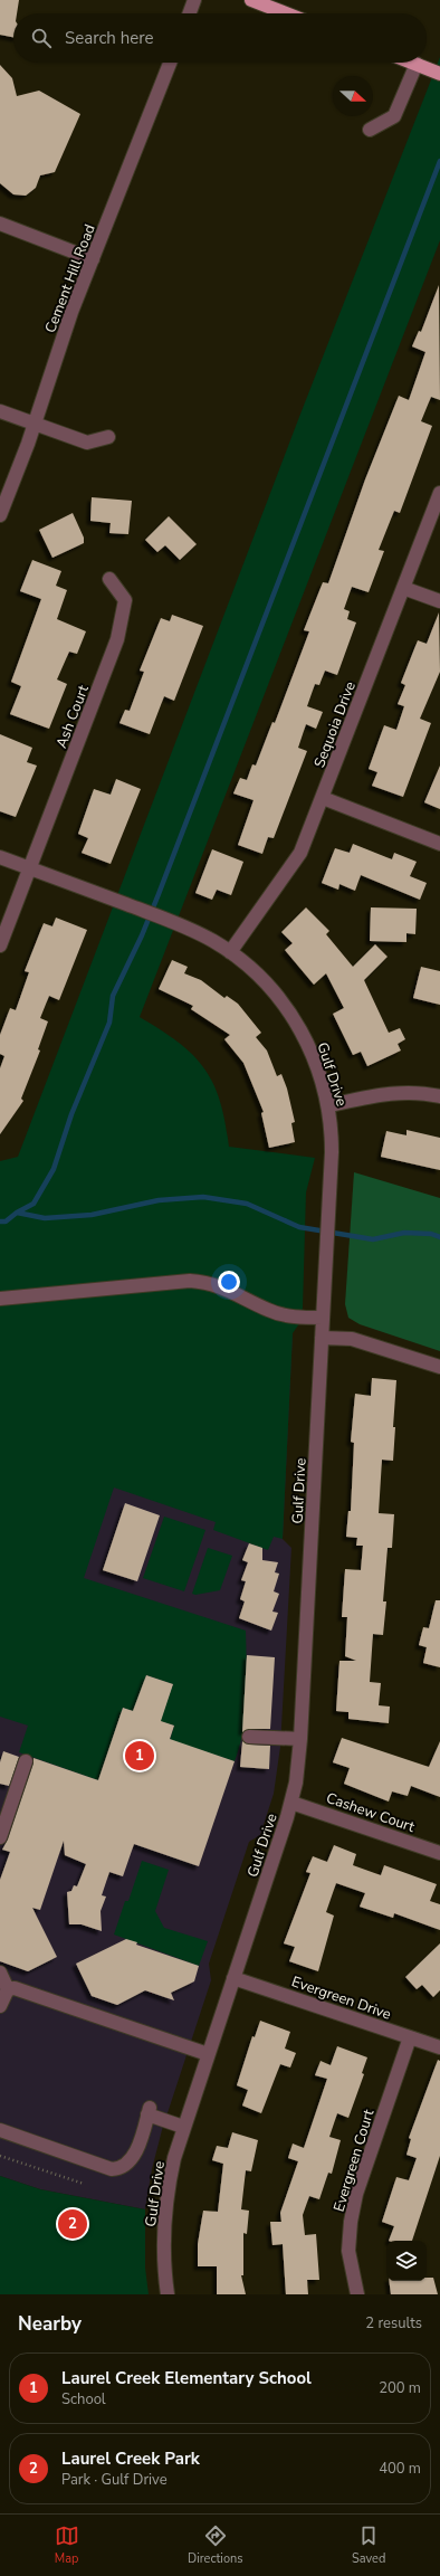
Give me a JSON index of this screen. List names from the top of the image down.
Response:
{
  "streets": {
    "street": [
      "Cement Hill Road",
      "Ash Court",
      "Sequoia Drive",
      "Gulf Drive",
      "Cashew Court",
      "Evergreen Drive",
      "Evergreen Court"
    ]
  },
  "crossings": [
    ["Ash Court", "Gulf Drive"],
    ["Sequoia Drive", "Gulf Drive"],
    ["Gulf Drive", "Cashew Court"],
    ["Gulf Drive", "Evergreen Drive"],
    ["Evergreen Drive", "Evergreen Court"]
  ],
  "north": "right",
  "page": {
    "search": "Search here",
    "pins": ["1", "2"],
    "heading": ["Nearby", "2 results"],
    "list": [
      {
        "mark": "1",
        "name": "Laurel Creek Elementary School",
        "note": "School",
        "value": "200 m"
      },
      {
        "mark": "2",
        "name": "Laurel Creek Park",
        "note": "Park · Gulf Drive",
        "value": "400 m"
      }
    ],
    "nav": ["Map", "Directions", "Saved"]
  }
}
